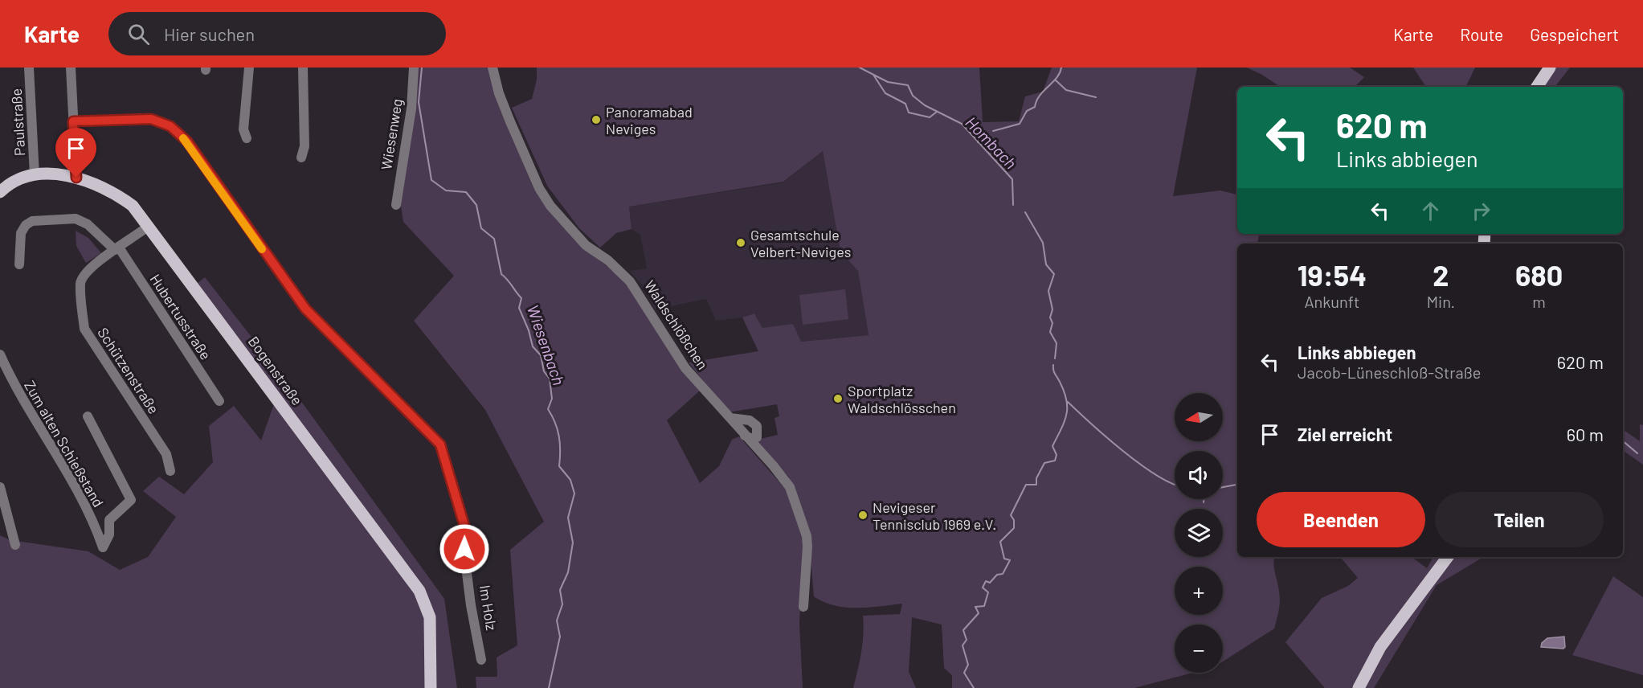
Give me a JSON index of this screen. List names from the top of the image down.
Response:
{
  "streets": {
    "main road": ["Bogenstraße"],
    "street": [
      "Paulstraße",
      "Wiesenweg",
      "Hubertusstraße",
      "Waldschlößchen",
      "Schützenstraße",
      "Zum alten Schießstand",
      "Im Holz"
    ]
  },
  "crossings": [
    ["Paulstraße", "Bogenstraße"],
    ["Hubertusstraße", "Schützenstraße"],
    ["Schützenstraße", "Bogenstraße"]
  ],
  "water": ["Hombach", "Wiesenbach"],
  "places": [
    "Panoramabad Neviges",
    "Gesamtschule Velbert-Neviges",
    "Sportplatz Waldschlösschen",
    "Nevigeser Tennisclub 1969 e.V."
  ],
  "north": "left",
  "page": {
    "header": "Karte",
    "search": "Hier suchen",
    "nav": ["Karte", "Route", "Gespeichert"],
    "turn": ["620 m", "Links abbiegen"],
    "eta": [
      "19:54",
      "Ankunft",
      "2",
      "Min.",
      "680",
      "m"
    ],
    "list": [
      {
        "name": "Links abbiegen",
        "note": "Jacob-Lüneschloß-Straße",
        "value": "620 m"
      },
      {
        "name": "Ziel erreicht",
        "value": "60 m"
      }
    ],
    "map_buttons": ["+", "−"],
    "buttons": ["Beenden", "Teilen"]
  }
}
